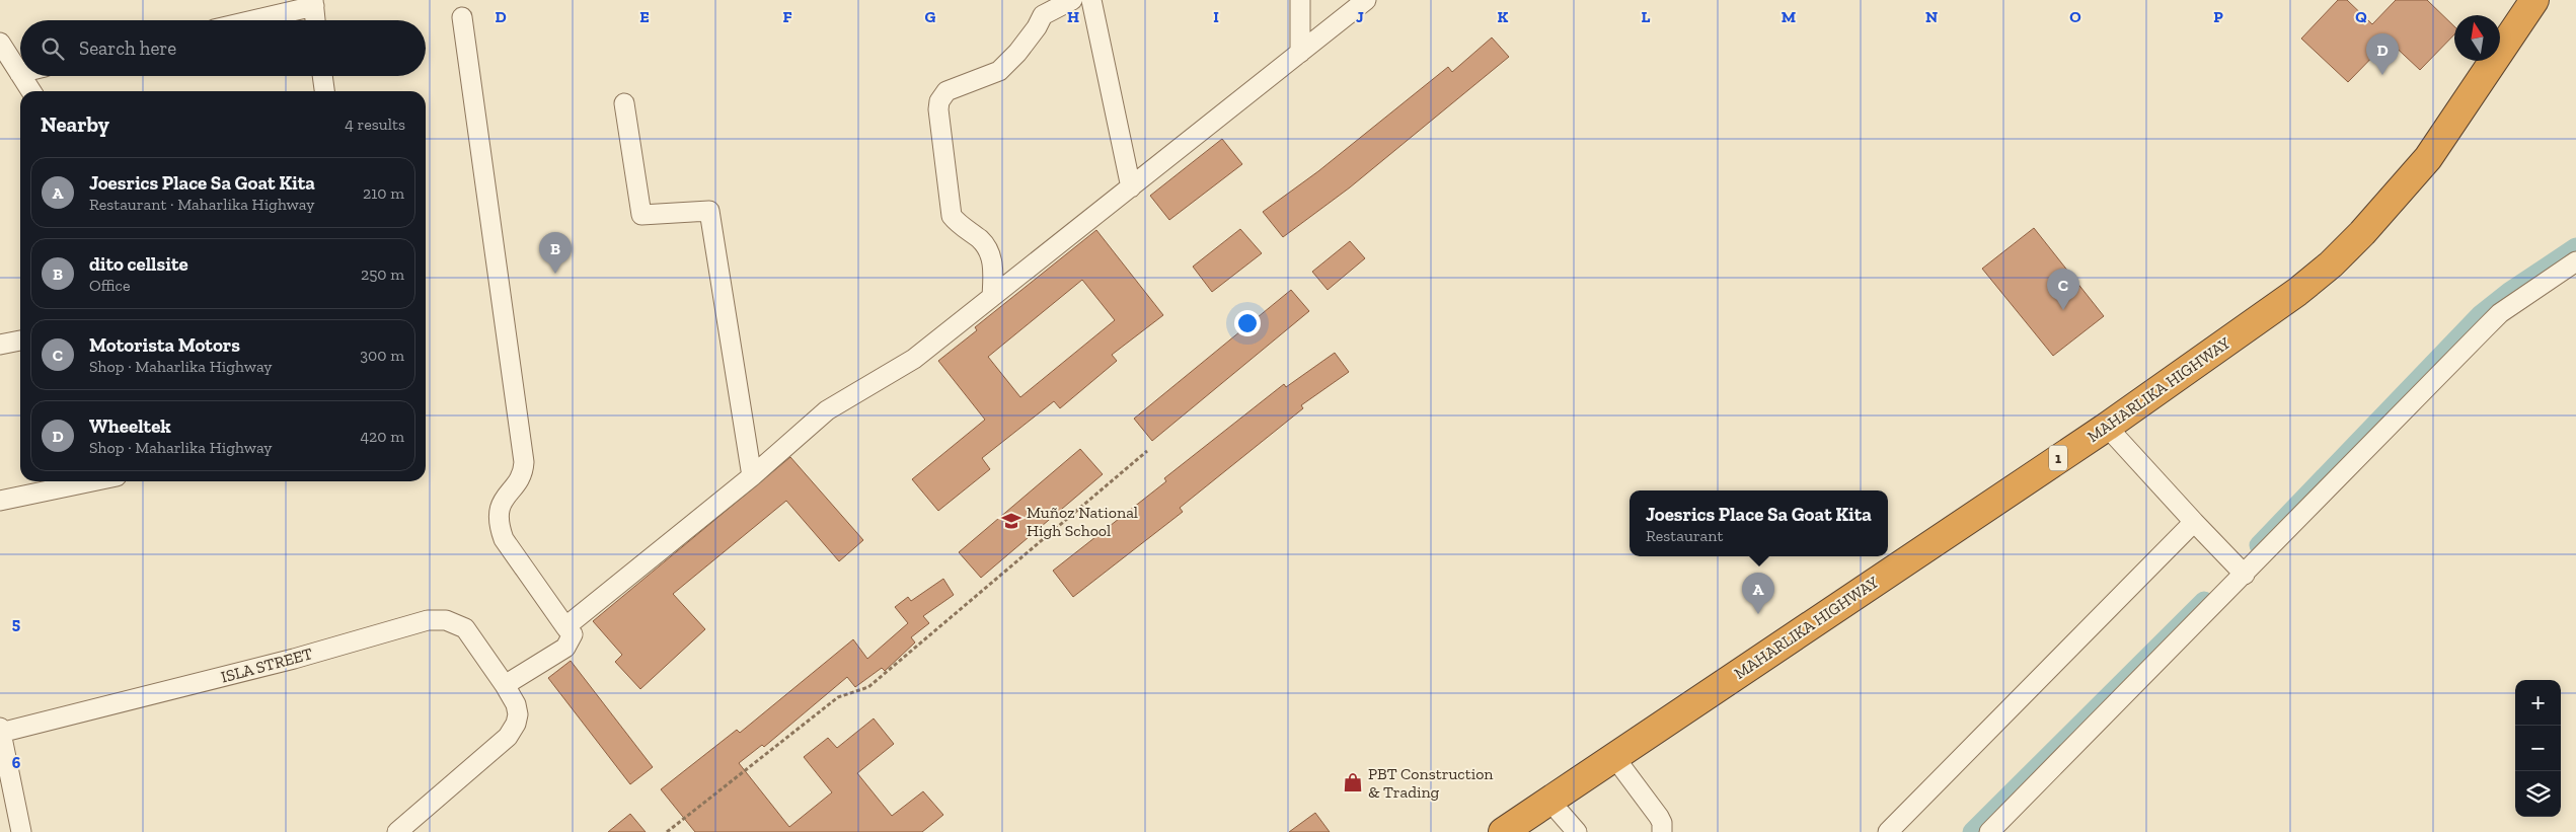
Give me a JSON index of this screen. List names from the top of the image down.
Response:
{
  "streets": {
    "highway": ["MAHARLIKA HIGHWAY", "1"],
    "street": ["ISLA STREET"]
  },
  "places": {
    "school or university": ["Muñoz National High School"],
    "shop": ["PBT Construction & Trading"]
  },
  "north": "top",
  "page": {
    "search": "Search here",
    "pins": [
      "D",
      "B",
      "C",
      "A"
    ],
    "heading": ["Nearby", "4 results"],
    "list": [
      {
        "mark": "A",
        "name": "Joesrics Place Sa Goat Kita",
        "note": "Restaurant · Maharlika Highway",
        "value": "210 m"
      },
      {
        "mark": "B",
        "name": "dito cellsite",
        "note": "Office",
        "value": "250 m"
      },
      {
        "mark": "C",
        "name": "Motorista Motors",
        "note": "Shop · Maharlika Highway",
        "value": "300 m"
      },
      {
        "mark": "D",
        "name": "Wheeltek",
        "note": "Shop · Maharlika Highway",
        "value": "420 m"
      }
    ],
    "popup": ["Joesrics Place Sa Goat Kita", "Restaurant"],
    "map_buttons": ["+", "−"]
  },
  "grid": {
    "columns": [
      "D",
      "E",
      "F",
      "G",
      "H",
      "I",
      "J",
      "K",
      "L",
      "M",
      "N",
      "O",
      "P",
      "Q"
    ],
    "rows": ["5", "6"]
  }
}
